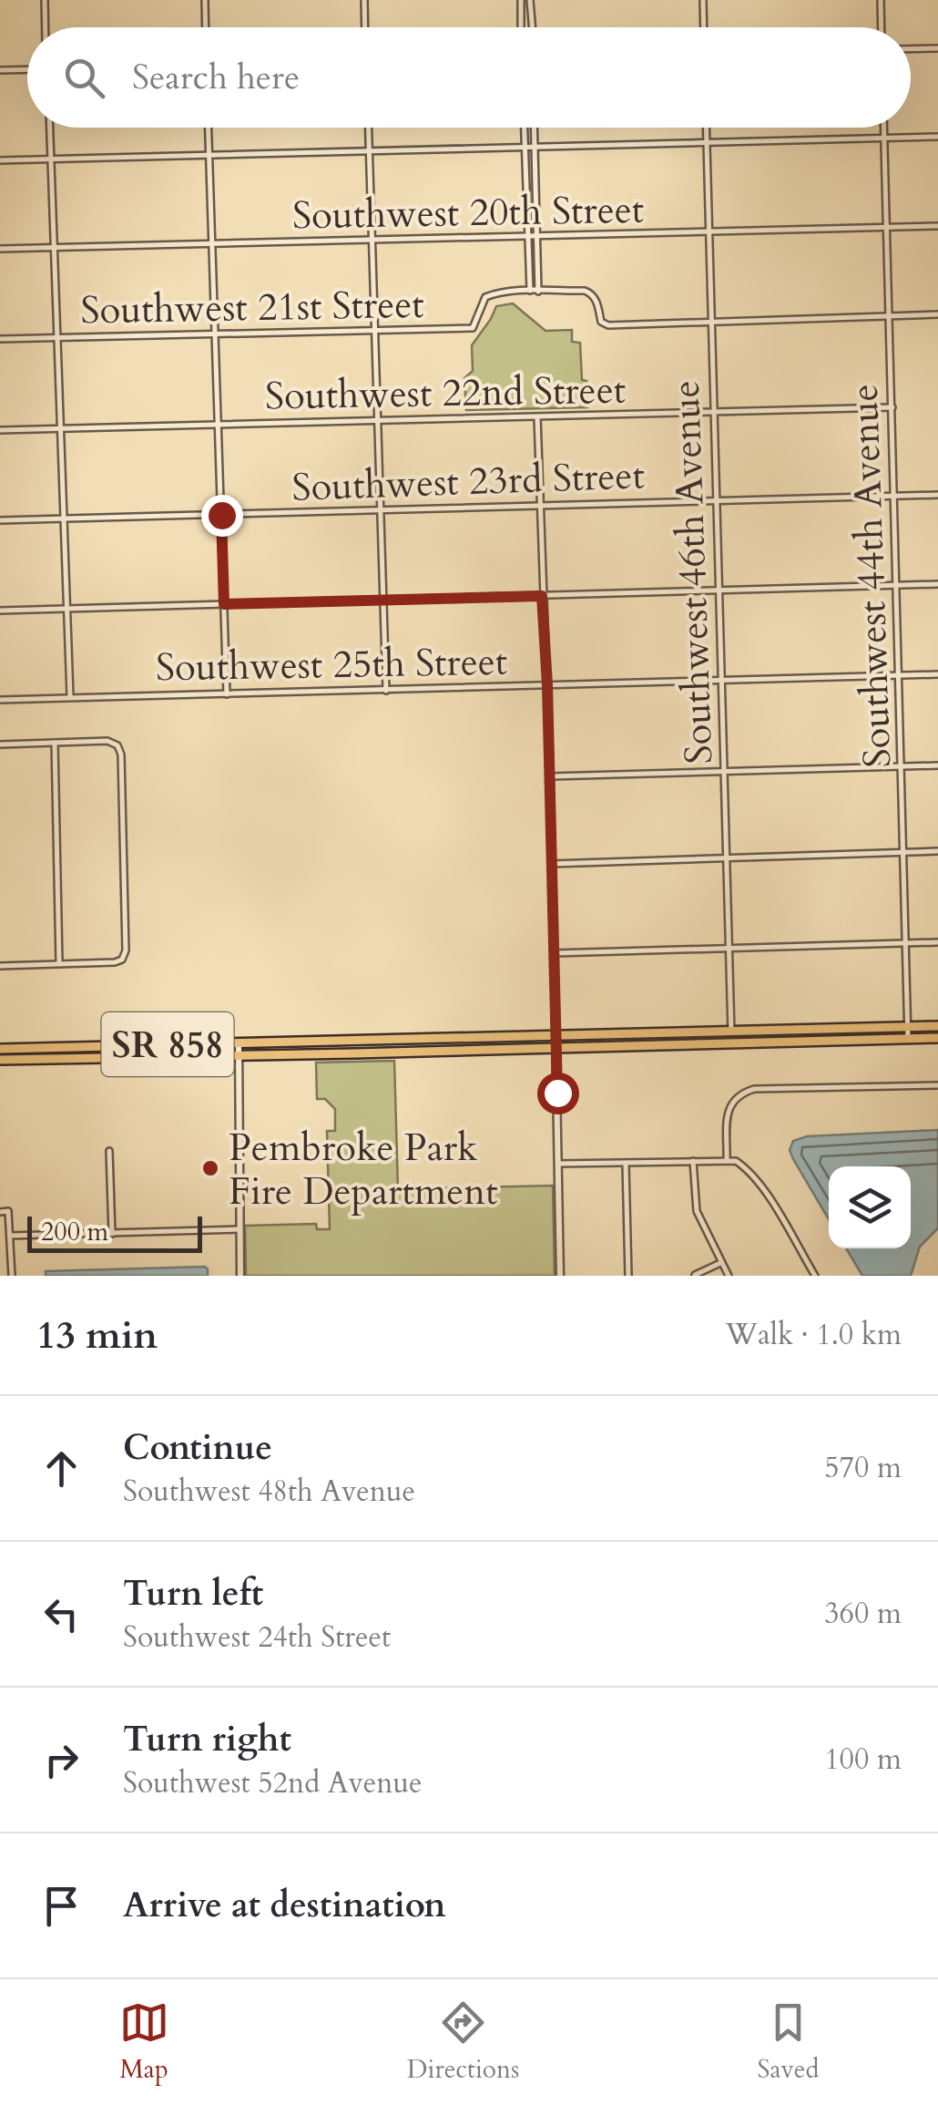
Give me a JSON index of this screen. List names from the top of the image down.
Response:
{
  "streets": {
    "main road": ["SR 858"],
    "street": [
      "Southwest 20th Street",
      "Southwest 21st Street",
      "Southwest 22nd Street",
      "Southwest 23rd Street",
      "Southwest 46th Avenue",
      "Southwest 44th Avenue",
      "Southwest 25th Street"
    ]
  },
  "crossings": [
    ["Southwest 20th Street", "Southwest 46th Avenue"],
    ["Southwest 20th Street", "Southwest 44th Avenue"],
    ["Southwest 22nd Street", "Southwest 46th Avenue"],
    ["Southwest 22nd Street", "Southwest 44th Avenue"],
    ["Southwest 23rd Street", "Southwest 46th Avenue"],
    ["Southwest 23rd Street", "Southwest 44th Avenue"],
    ["Southwest 46th Avenue", "Southwest 25th Street"],
    ["Southwest 46th Avenue", "SR 858"],
    ["Southwest 44th Avenue", "Southwest 25th Street"],
    ["Southwest 44th Avenue", "SR 858"]
  ],
  "places": ["Pembroke Park Fire Department"],
  "scale_bar": "200 m",
  "page": {
    "search": "Search here",
    "scale": "200 m",
    "heading": ["13 min", "Walk · 1.0 km"],
    "list": [
      ["Continue", "Southwest 48th Avenue", "570 m"],
      ["Turn left", "Southwest 24th Street", "360 m"],
      ["Turn right", "Southwest 52nd Avenue", "100 m"],
      "Arrive at destination"
    ],
    "nav": ["Map", "Directions", "Saved"]
  }
}
